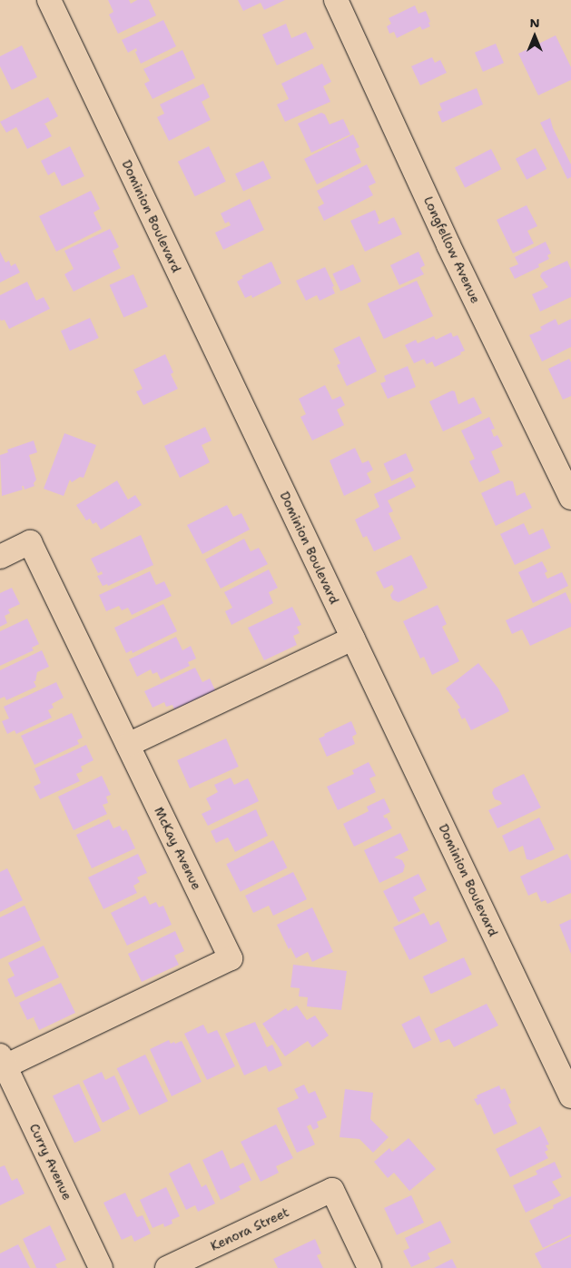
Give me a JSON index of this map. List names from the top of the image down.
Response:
{
  "streets": {
    "street": [
      "Dominion Boulevard",
      "Longfellow Avenue",
      "McKay Avenue",
      "Curry Avenue",
      "Kenora Street"
    ]
  },
  "crossings": [
    ["McKay Avenue", "Curry Avenue"]
  ],
  "north": "top"
}
